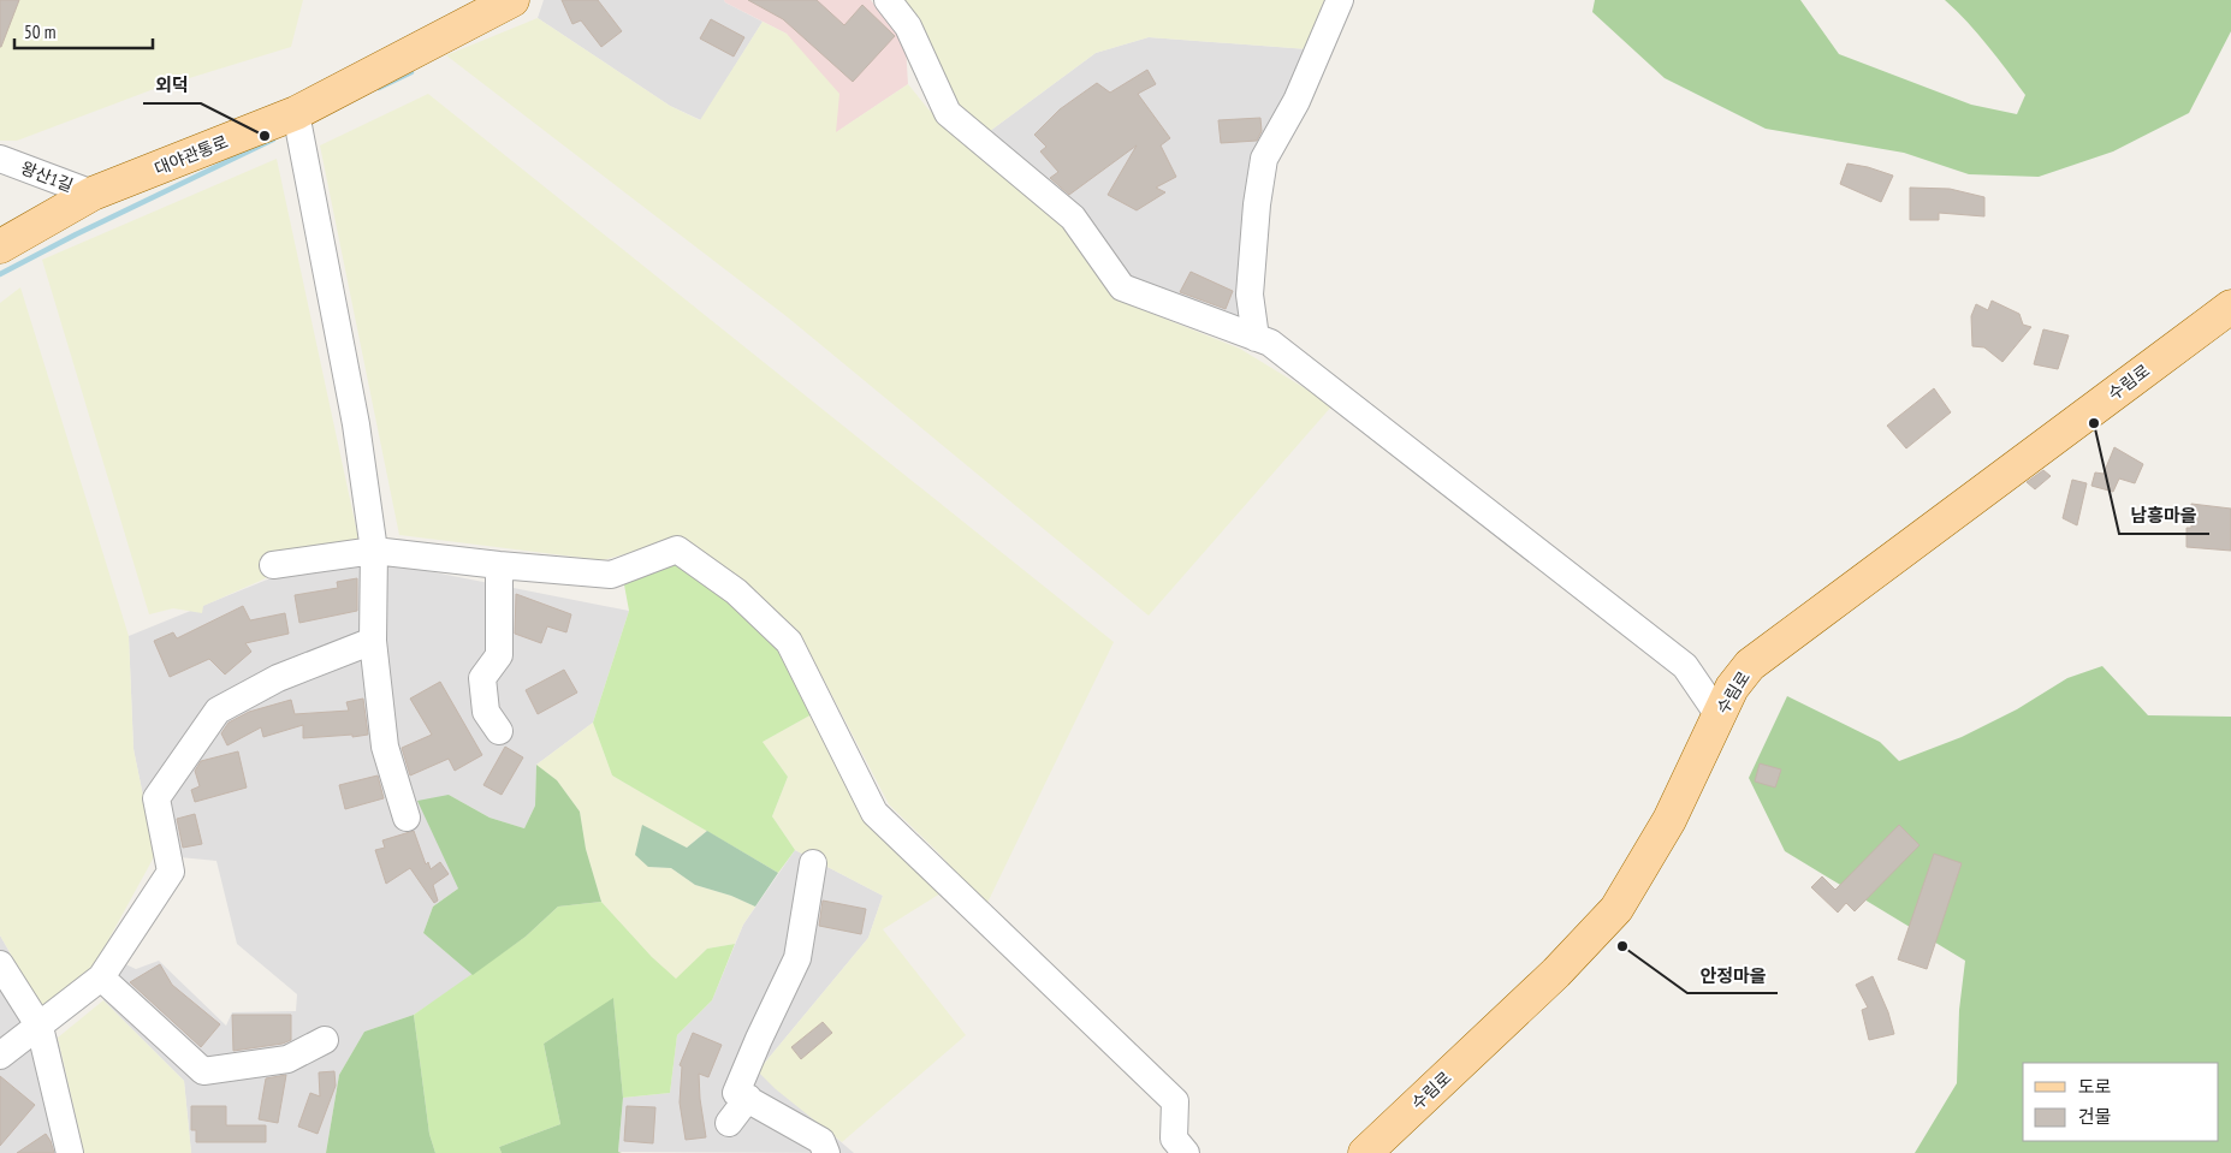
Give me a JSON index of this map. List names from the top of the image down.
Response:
{
  "streets": {
    "main road": ["대야관통로", "수림로"],
    "street": ["왕산1길"]
  },
  "crossings": [
    ["대야관통로", "왕산1길"]
  ],
  "places": ["외덕", "남흥마을", "안정마을"],
  "legend": ["도로", "건물"],
  "scale_bar": "50 m"
}
